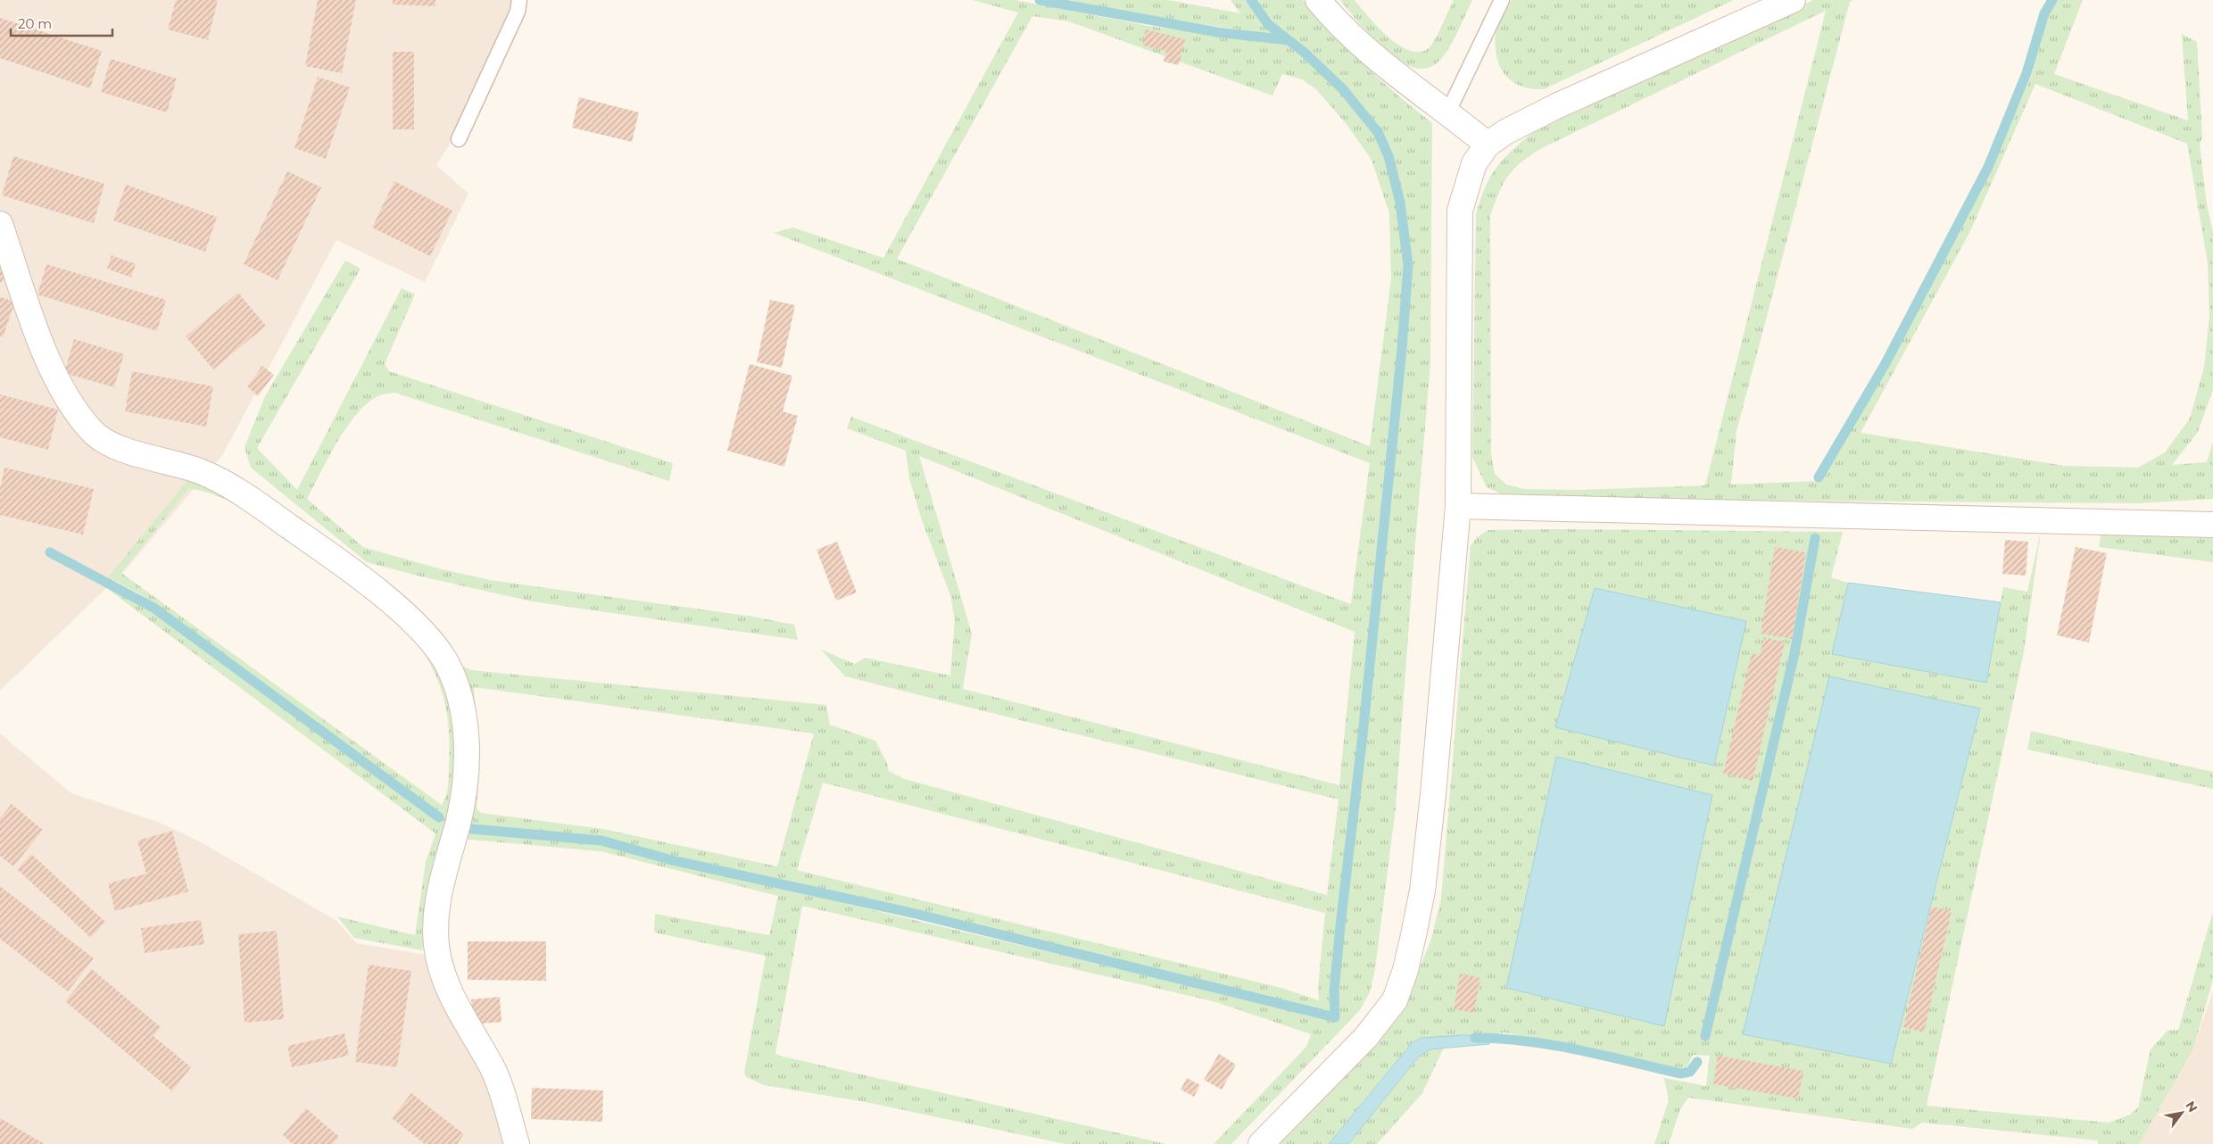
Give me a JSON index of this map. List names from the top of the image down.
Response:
{
  "scale_bar": "20 m",
  "north": "top right"
}
